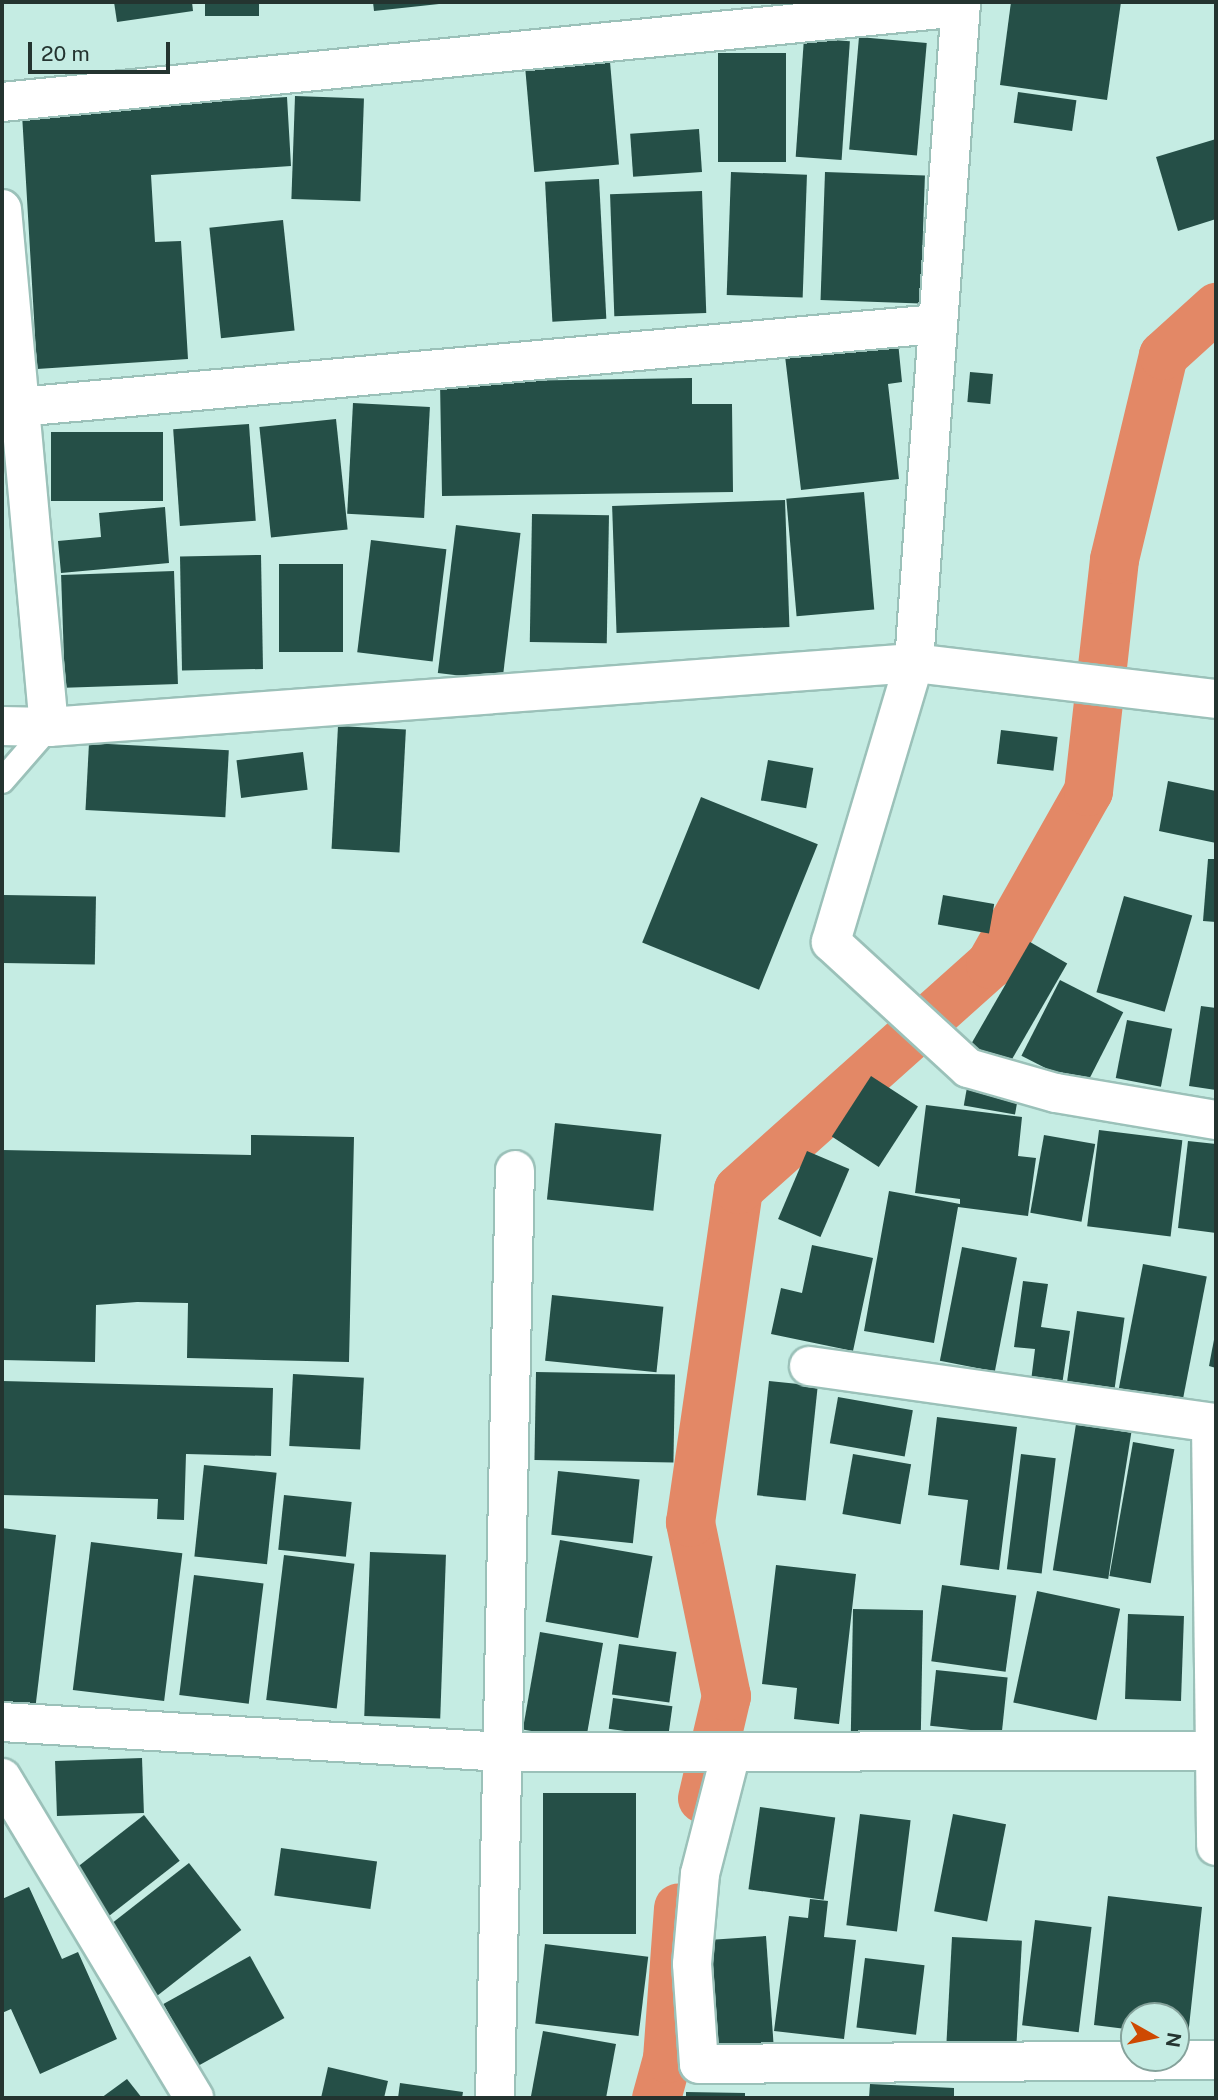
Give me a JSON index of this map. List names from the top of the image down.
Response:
{
  "scale_bar": "20 m",
  "north": "right"
}
